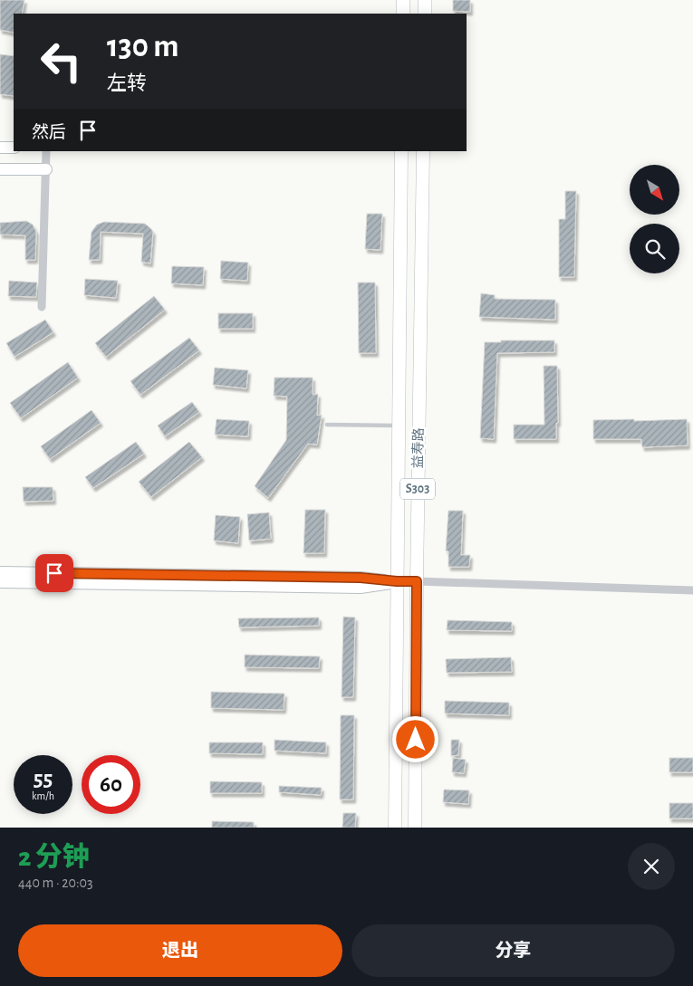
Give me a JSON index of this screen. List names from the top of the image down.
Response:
{
  "streets": {
    "main road": ["益寿路", "S303"]
  },
  "north": "bottom right",
  "page": {
    "turn": ["130 m", "左转"],
    "then": "然后",
    "speed": "55 km/h",
    "limit": "60",
    "heading": ["2 分钟", "440 m · 20:03"],
    "buttons": ["退出", "分享"]
  }
}
